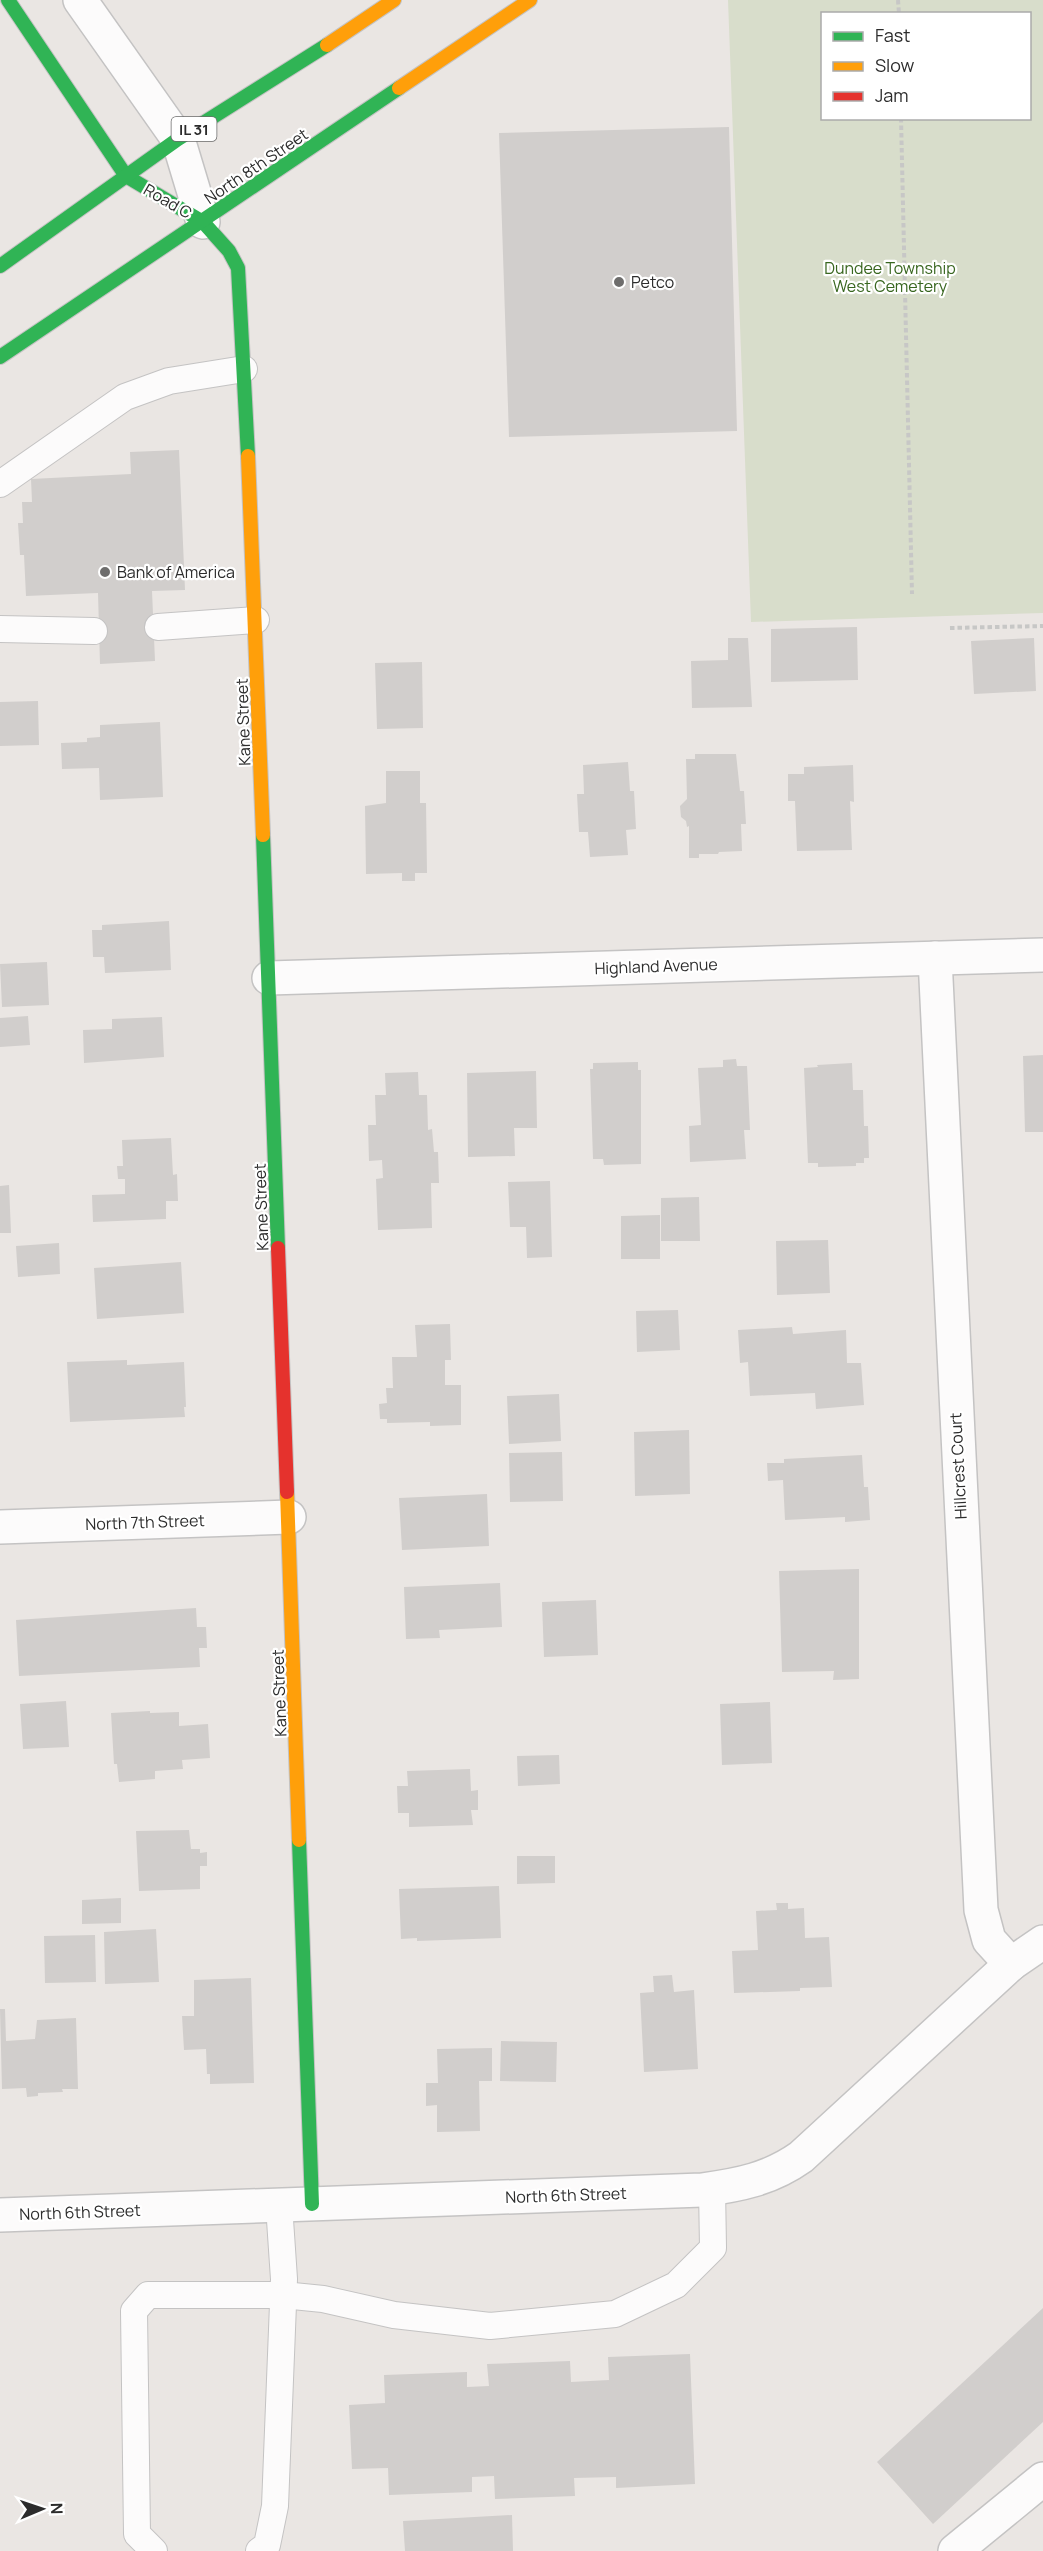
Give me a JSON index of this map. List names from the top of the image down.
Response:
{
  "streets": {
    "street": [
      "IL 31",
      "North 8th Street",
      "Road C",
      "Kane Street",
      "Highland Avenue",
      "Hillcrest Court",
      "North 7th Street",
      "North 6th Street"
    ]
  },
  "crossings": [
    ["IL 31", "Road C"],
    ["North 8th Street", "Road C"],
    ["North 8th Street", "Kane Street"],
    ["Road C", "Kane Street"],
    ["Kane Street", "Highland Avenue"],
    ["Kane Street", "North 7th Street"],
    ["Kane Street", "North 6th Street"],
    ["Highland Avenue", "Hillcrest Court"],
    ["Hillcrest Court", "North 6th Street"]
  ],
  "parks": ["Dundee Township West Cemetery"],
  "places": ["Petco", "Bank of America"],
  "legend": ["Fast", "Slow", "Jam"],
  "north": "right"
}
